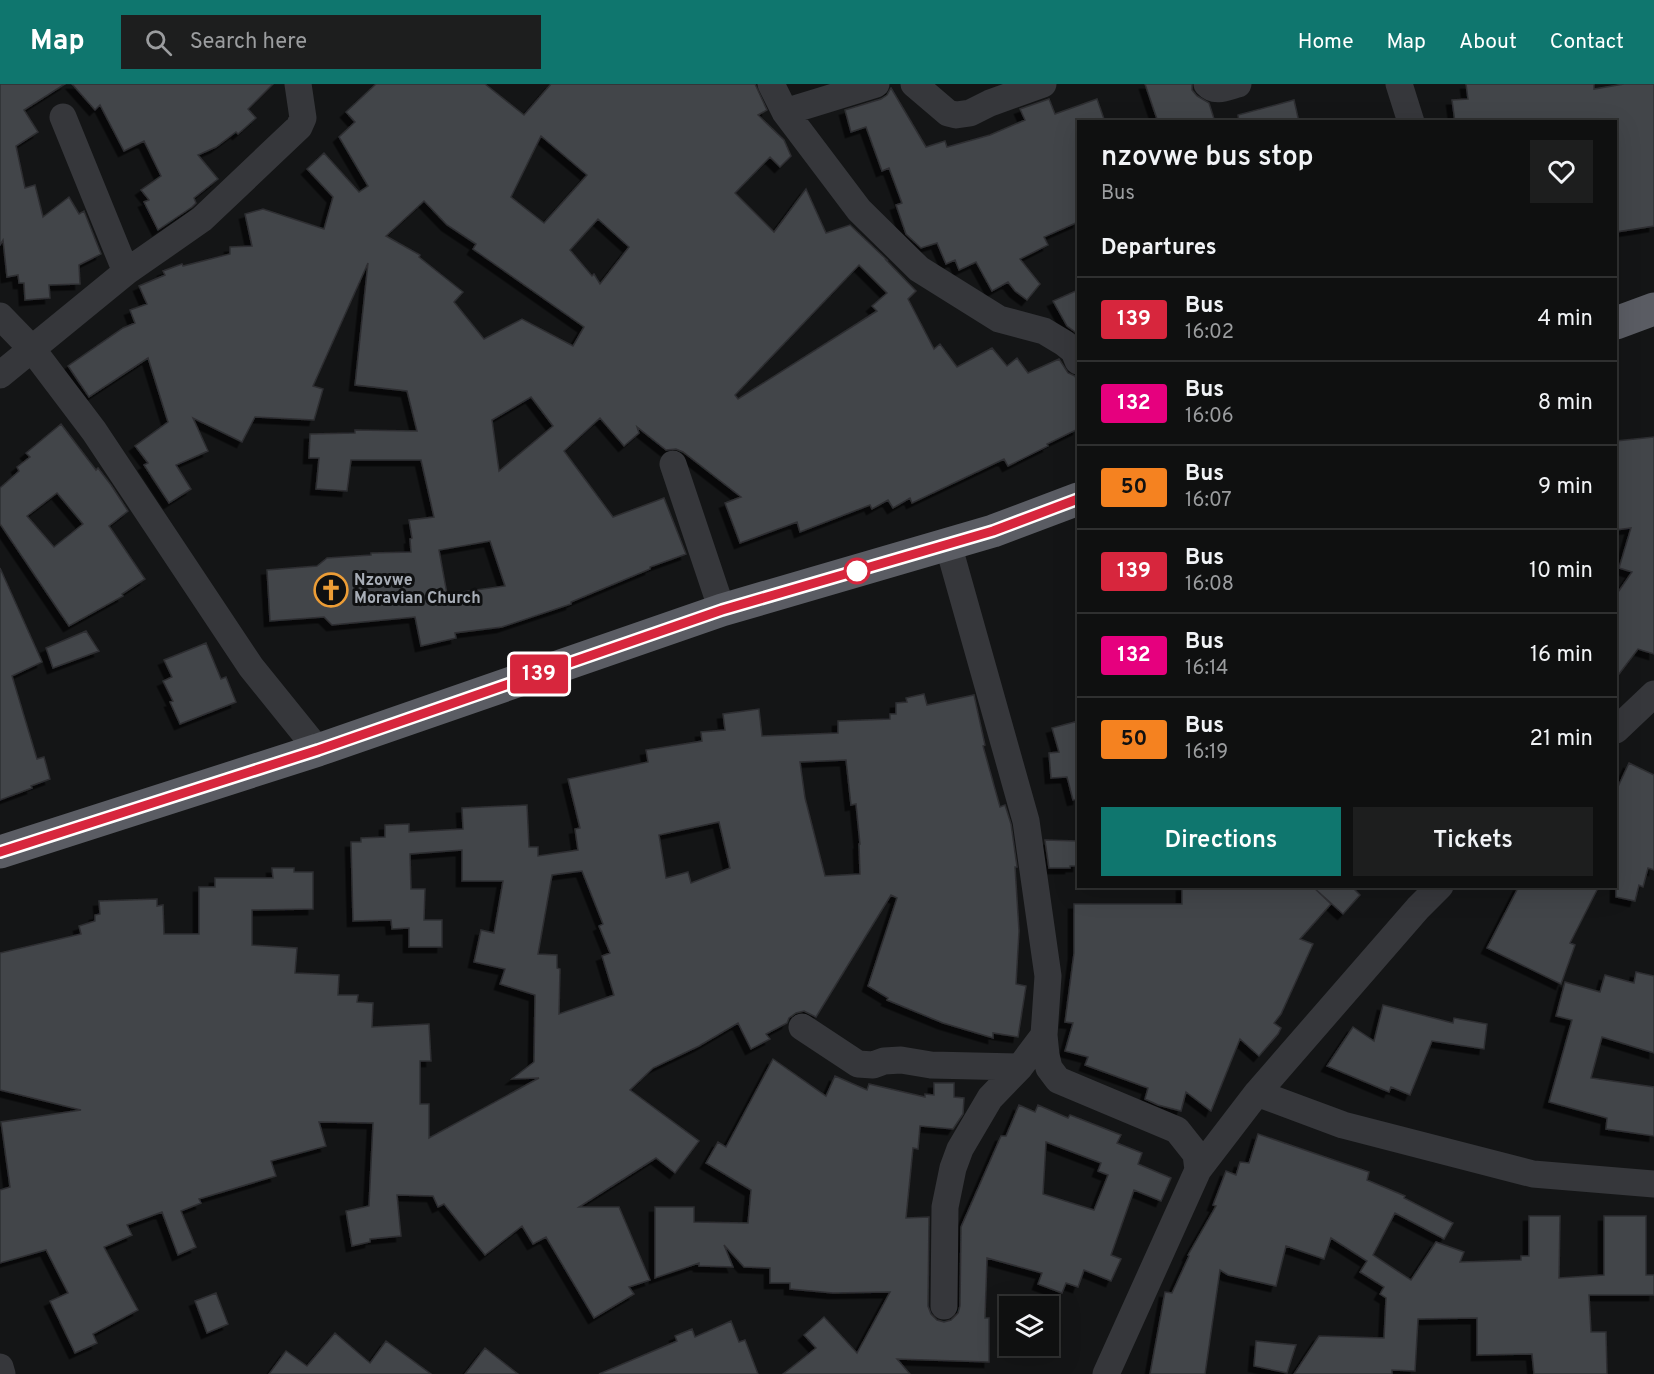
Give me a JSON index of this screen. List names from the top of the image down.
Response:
{
  "places": {
    "church": ["Nzovwe Moravian Church"]
  },
  "lines": ["bus line 139"],
  "page": {
    "header": "Map",
    "search": "Search here",
    "nav": [
      "Home",
      "Map",
      "About",
      "Contact"
    ],
    "on_map": "139",
    "heading": [
      ["nzovwe bus stop", "Bus"],
      "Departures"
    ],
    "list": [
      {
        "mark": "139",
        "name": "Bus",
        "note": "16:02",
        "value": "4 min"
      },
      {
        "mark": "132",
        "name": "Bus",
        "note": "16:06",
        "value": "8 min"
      },
      {
        "mark": "50",
        "name": "Bus",
        "note": "16:07",
        "value": "9 min"
      },
      {
        "mark": "139",
        "name": "Bus",
        "note": "16:08",
        "value": "10 min"
      },
      {
        "mark": "132",
        "name": "Bus",
        "note": "16:14",
        "value": "16 min"
      },
      {
        "mark": "50",
        "name": "Bus",
        "note": "16:19",
        "value": "21 min"
      }
    ],
    "buttons": ["Directions", "Tickets"]
  }
}
